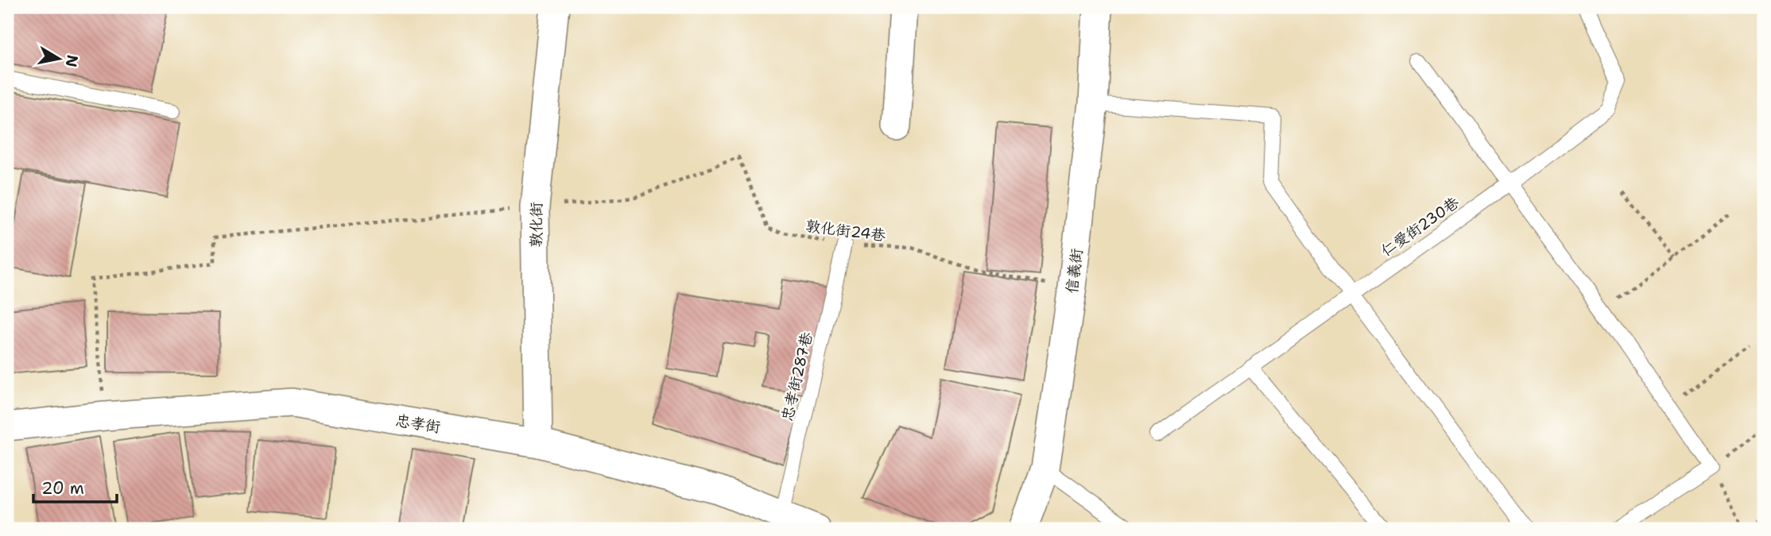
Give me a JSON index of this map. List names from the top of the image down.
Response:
{
  "streets": {
    "street": ["敦化街", "信義街", "忠孝街"],
    "lane": ["仁愛街230巷", "忠孝街287巷"],
    "path": ["敦化街24巷"]
  },
  "crossings": [
    ["敦化街", "敦化街24巷"],
    ["敦化街", "忠孝街"],
    ["敦化街24巷", "信義街"],
    ["敦化街24巷", "忠孝街287巷"],
    ["敦化街24巷", "忠孝街"],
    ["忠孝街287巷", "忠孝街"]
  ],
  "scale_bar": "20 m",
  "north": "right"
}
